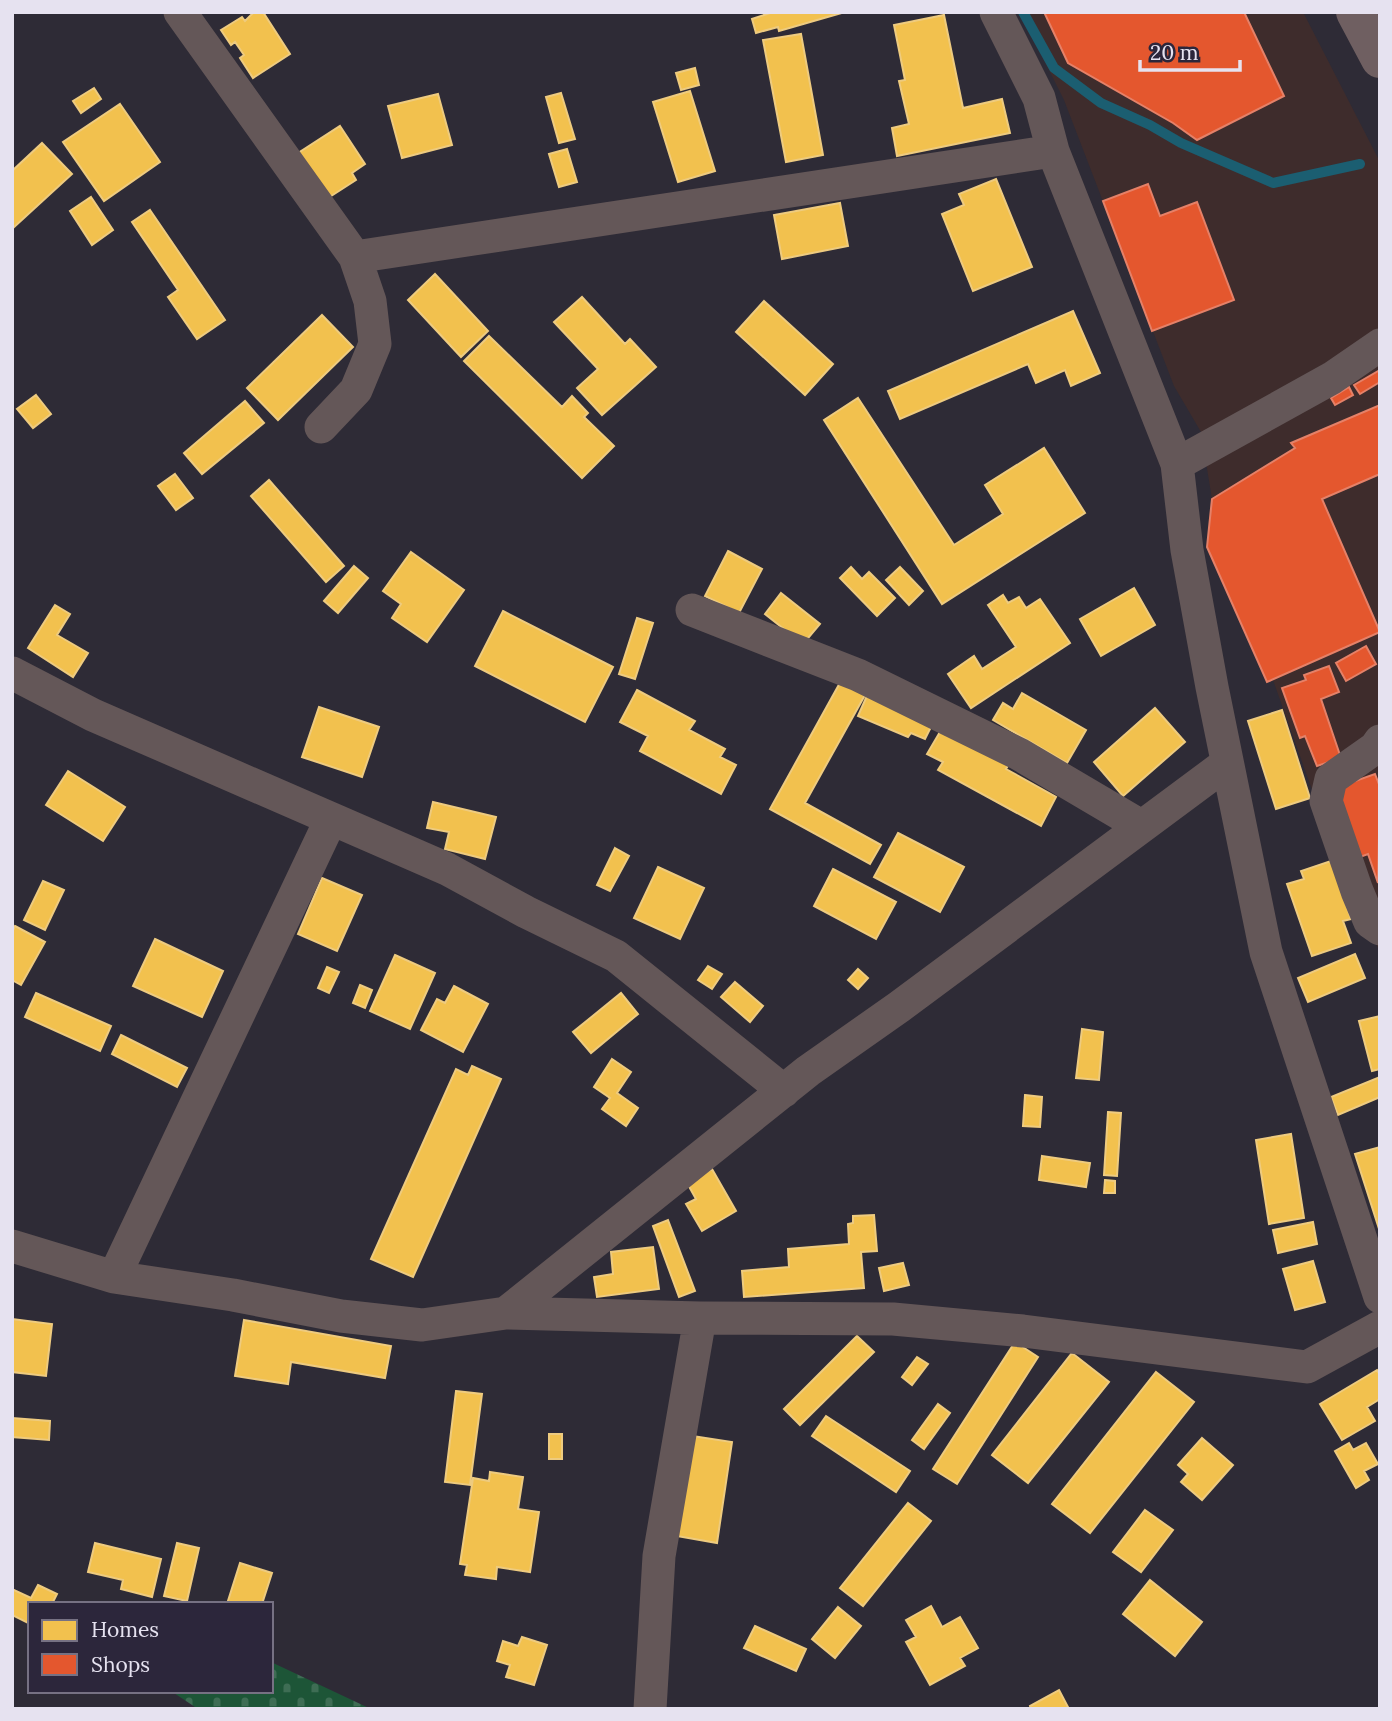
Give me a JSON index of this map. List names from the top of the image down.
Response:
{
  "legend": ["Homes", "Shops"],
  "scale_bar": "20 m"
}
